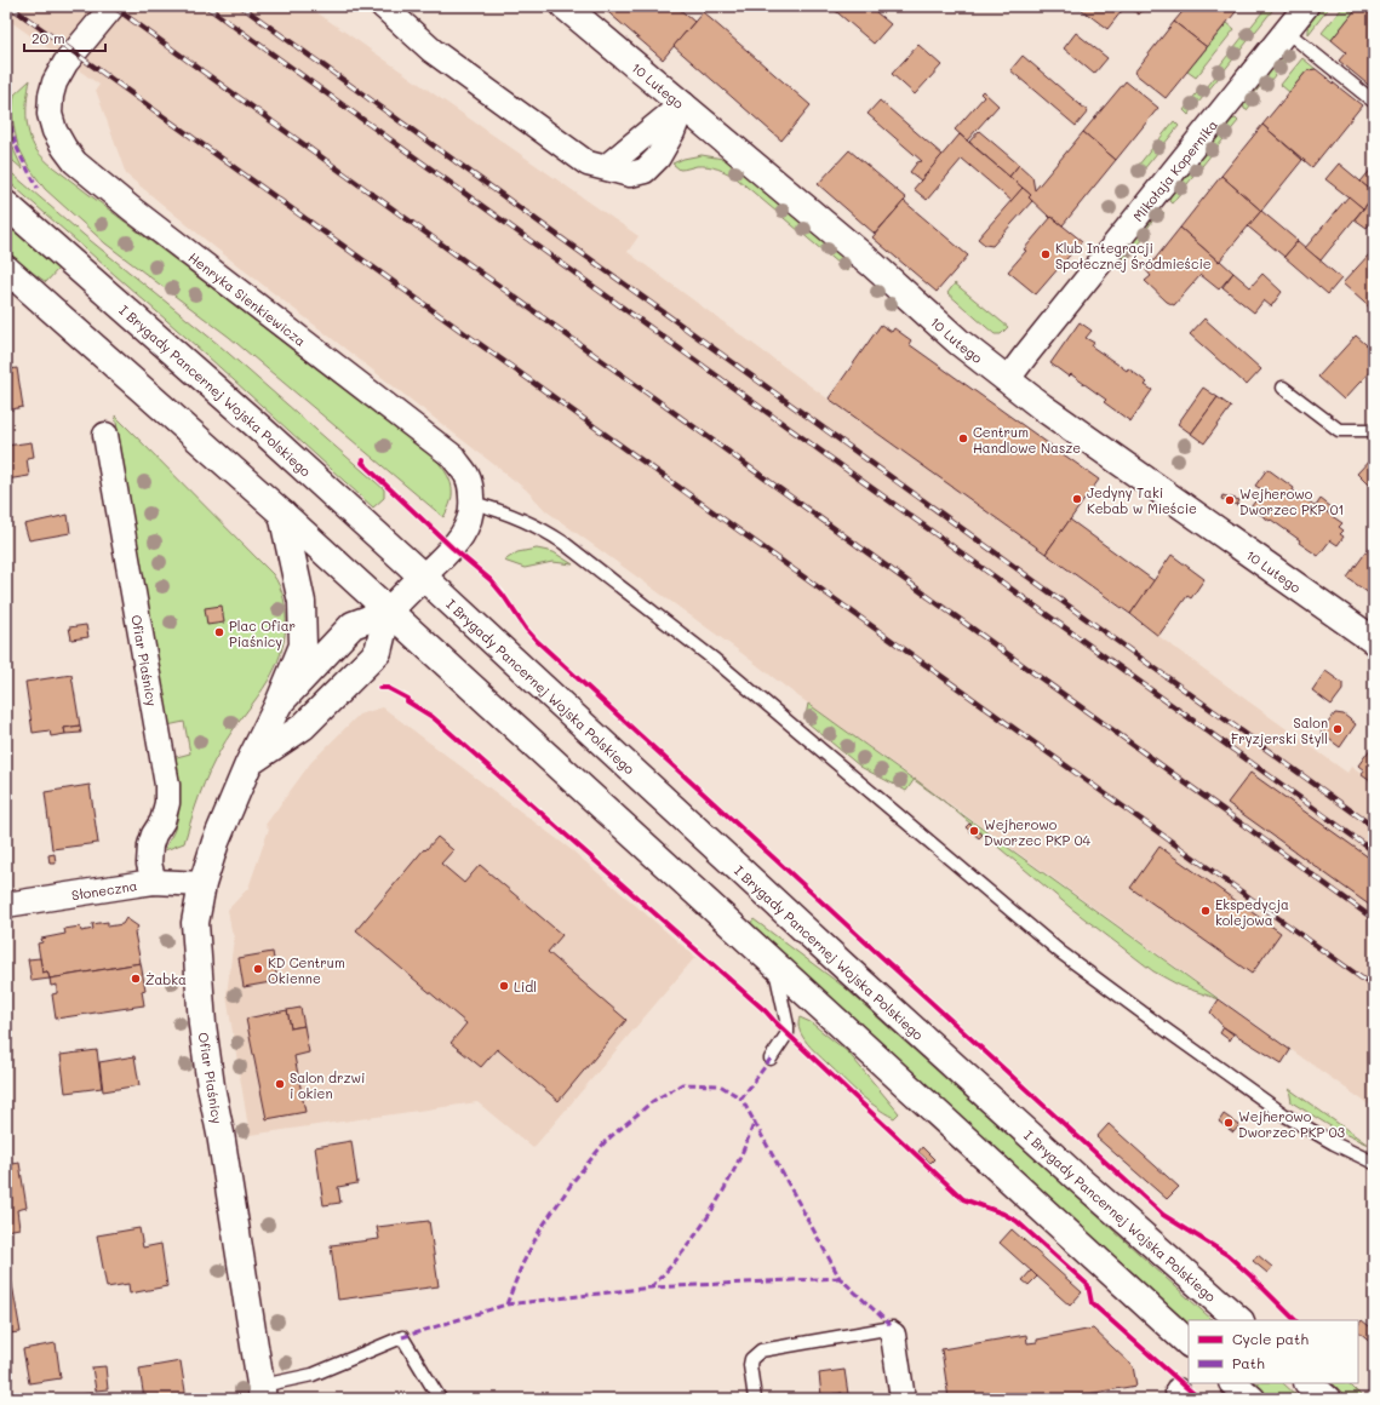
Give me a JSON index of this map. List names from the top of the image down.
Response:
{
  "streets": {
    "main road": ["10 Lutego", "I Brygady Pancernej Wojska Polskiego", "Ofiar Piaśnicy"],
    "street": ["Mikołaja Kopernika", "Henryka Sienkiewicza", "Słoneczna"]
  },
  "crossings": [
    ["10 Lutego", "Mikołaja Kopernika"],
    ["Henryka Sienkiewicza", "I Brygady Pancernej Wojska Polskiego"],
    ["Ofiar Piaśnicy", "Słoneczna"]
  ],
  "places": [
    "Klub Integracji Społecznej Śródmieście",
    "Centrum Handlowe Nasze",
    "Jedyny Taki Kebab w Mieście",
    "Wejherowo Dworzec PKP 01",
    "Plac Ofiar Piaśnicy",
    "Salon Fryzjerski Styll",
    "Wejherowo Dworzec PKP 04",
    "Ekspedycja kolejowa",
    "KD Centrum Okienne",
    "Żabka",
    "Lidl",
    "Salon drzwi i okien",
    "Wejherowo Dworzec PKP 03"
  ],
  "legend": ["Cycle path", "Path"],
  "scale_bar": "20 m"
}
